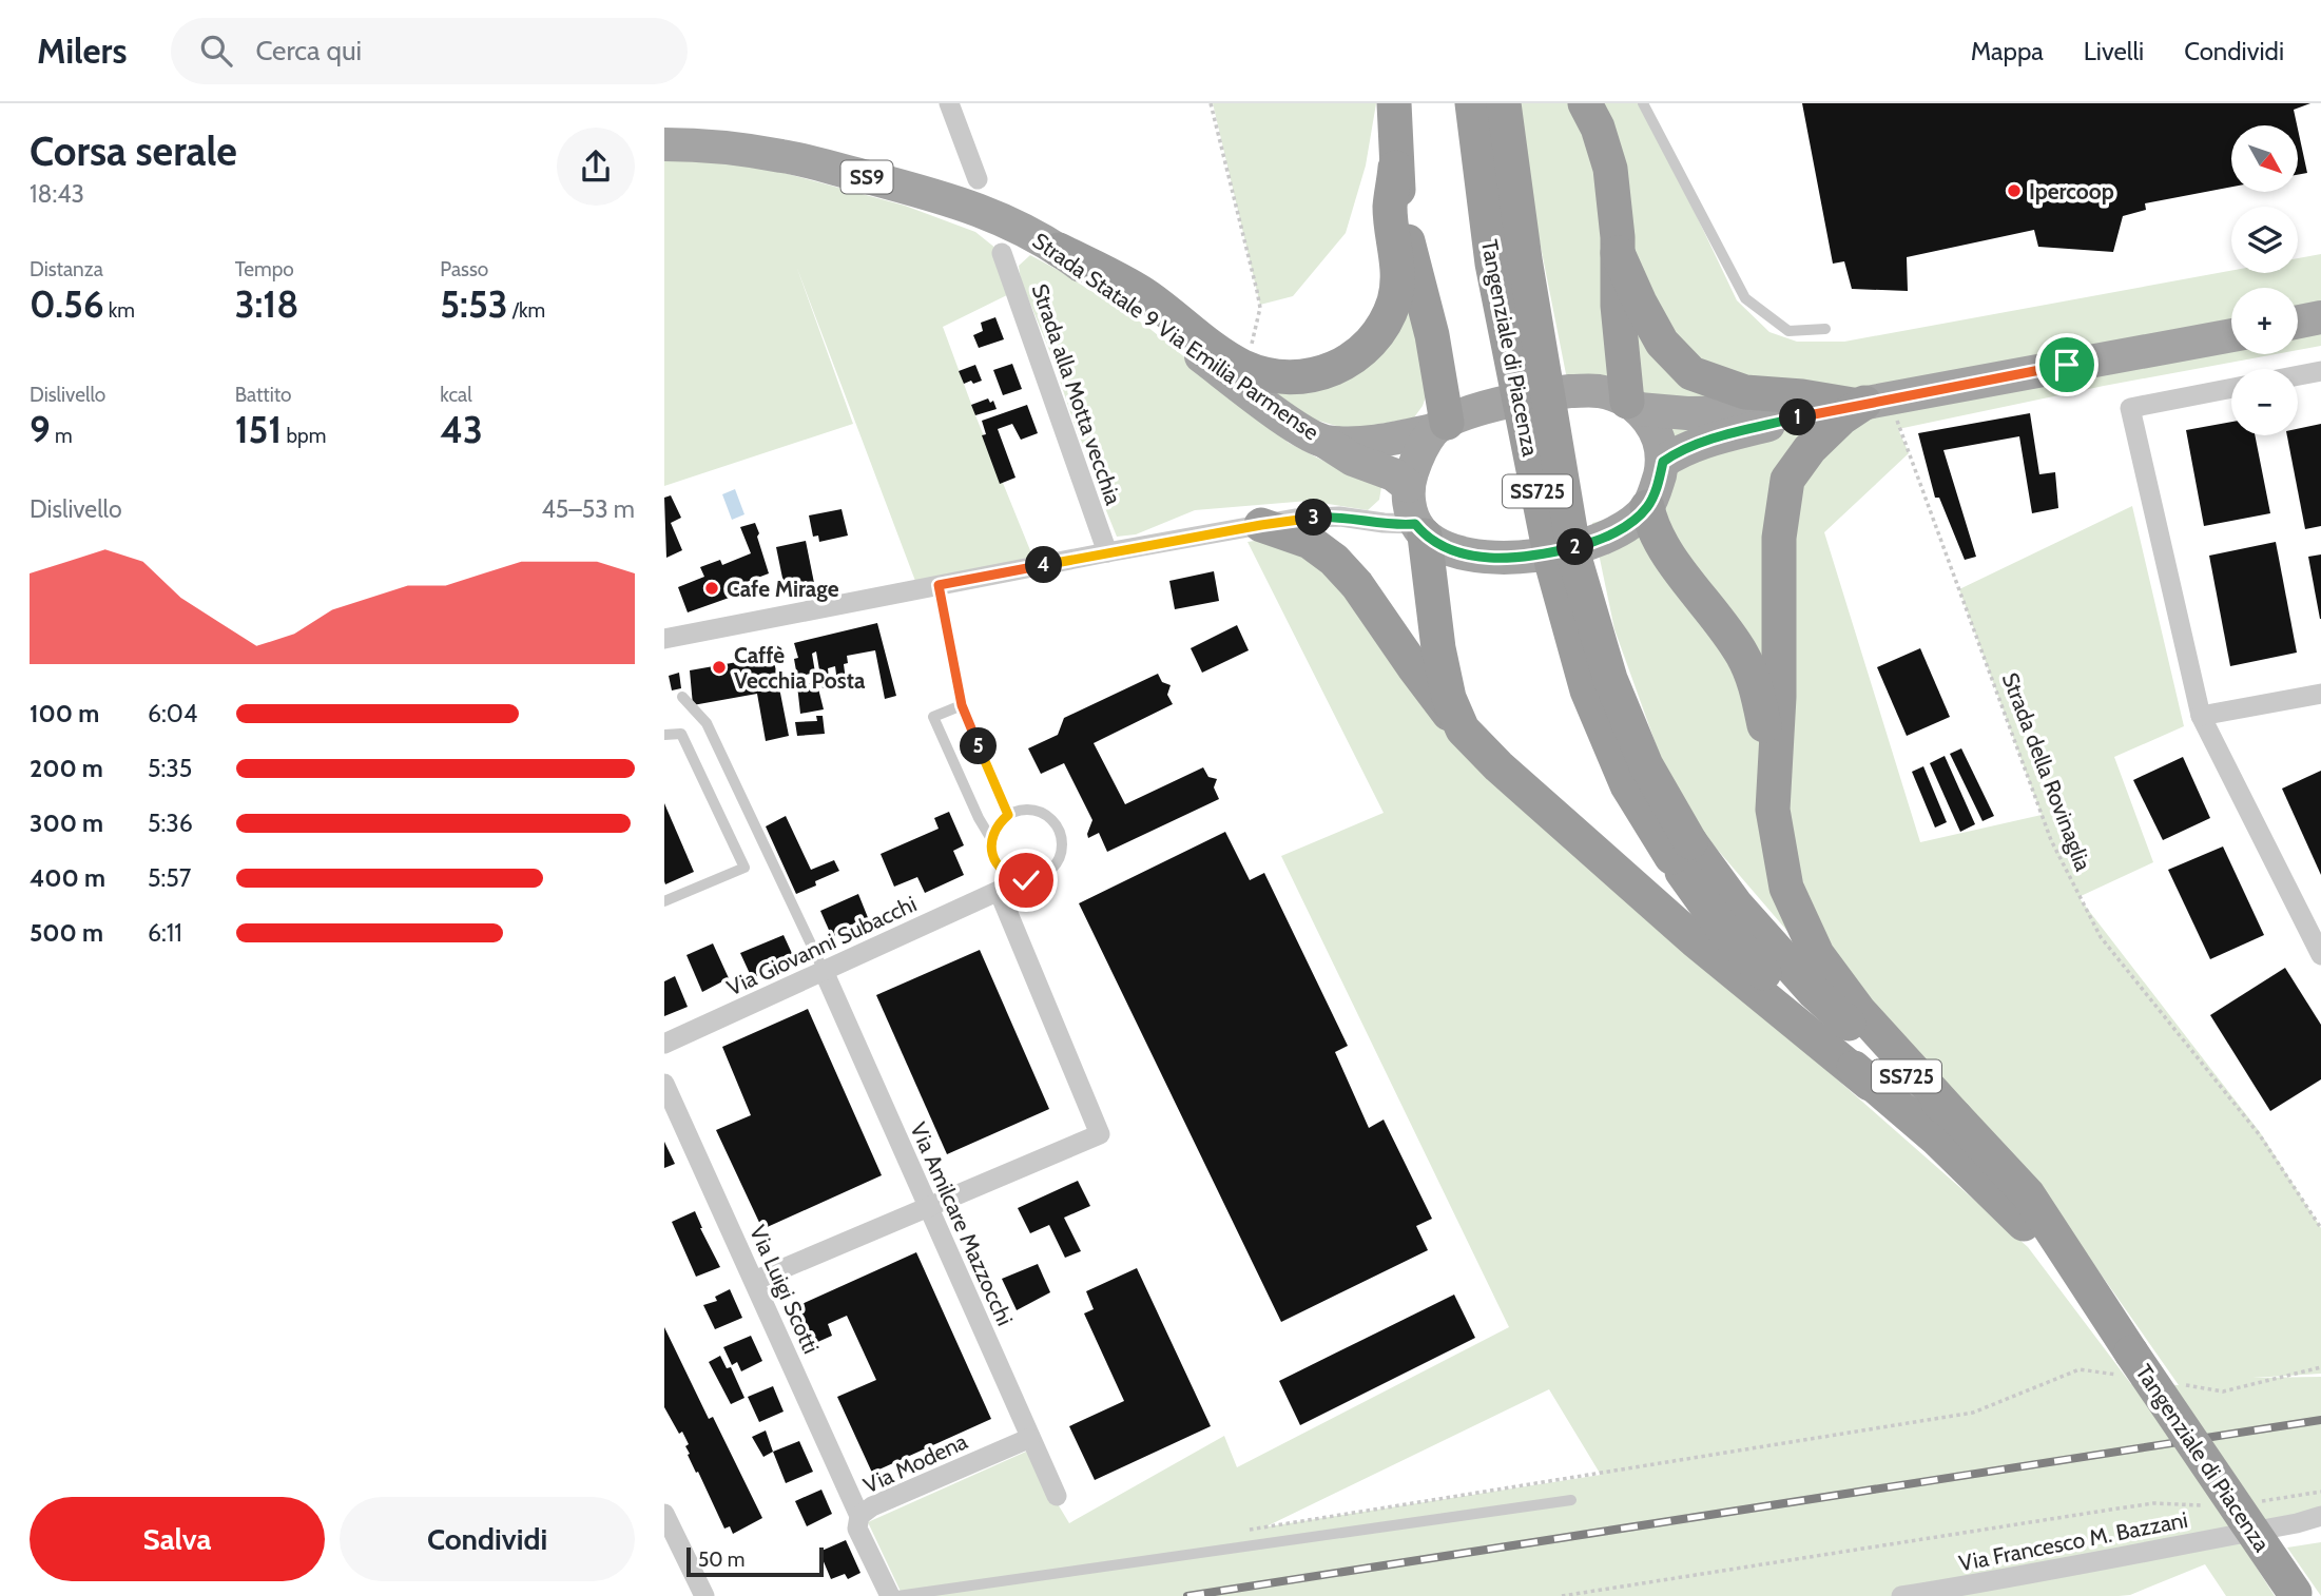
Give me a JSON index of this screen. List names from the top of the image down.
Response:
{
  "streets": {
    "highway": ["Tangenziale di Piacenza", "SS725"],
    "main road": ["SS9", "Strada Statale 9 Via Emilia Parmense"],
    "street": [
      "Strada alla Motta vecchia",
      "Via Giovanni Subacchi",
      "Via Amilcare Mazzocchi",
      "Via Luigi Scotti",
      "Via Modena",
      "Via Francesco M. Bazzani"
    ],
    "path": ["Strada della Rovinaglia"]
  },
  "crossings": [
    ["Strada Statale 9 Via Emilia Parmense", "Strada della Rovinaglia"],
    ["Via Giovanni Subacchi", "Via Amilcare Mazzocchi"],
    ["Via Amilcare Mazzocchi", "Via Modena"],
    ["Via Luigi Scotti", "Via Modena"]
  ],
  "places": ["Ipercoop", "Cafe Mirage", "Caffè Vecchia Posta"],
  "scale_bar": "50 m",
  "north": "bottom right",
  "page": {
    "header": "Milers",
    "search": "Cerca qui",
    "nav": ["Mappa", "Livelli", "Condividi"],
    "heading": ["Corsa serale", "18:43"],
    "map_buttons": ["+", "−"],
    "stats": [
      ["Distanza", "0.56 km"],
      ["Tempo", "3:18"],
      ["Passo", "5:53 /km"],
      ["Dislivello", "9 m"],
      ["Battito", "151 bpm"],
      ["kcal", "43"]
    ],
    "pins": [
      "1",
      "3",
      "2",
      "4",
      "5"
    ],
    "chart": ["Dislivello", "45–53 m"],
    "list": [
      {
        "name": "100 m",
        "note": "6:04"
      },
      {
        "name": "200 m",
        "note": "5:35"
      },
      {
        "name": "300 m",
        "note": "5:36"
      },
      {
        "name": "400 m",
        "note": "5:57"
      },
      {
        "name": "500 m",
        "note": "6:11"
      }
    ],
    "buttons": ["Salva", "Condividi"],
    "scale": "50 m"
  }
}
